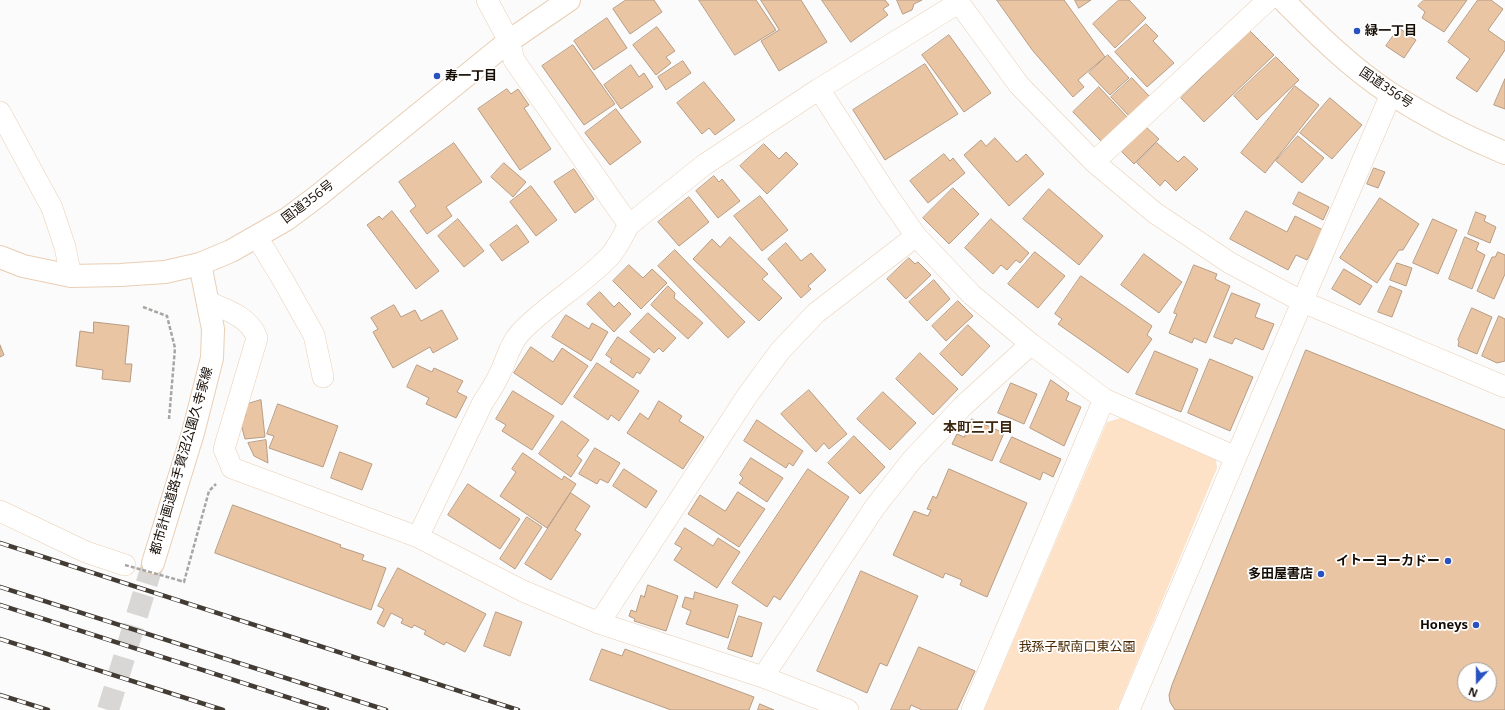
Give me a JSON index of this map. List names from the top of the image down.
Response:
{
  "streets": {
    "main road": ["国道356号", "都市計画道路手賀沼公園久寺家線"]
  },
  "crossings": [
    ["国道356号", "都市計画道路手賀沼公園久寺家線"]
  ],
  "districts": ["本町三丁目"],
  "parks": ["我孫子駅南口東公園"],
  "places": [
    "緑一丁目",
    "寿一丁目",
    "イトーヨーカドー",
    "多田屋書店",
    "Honeys"
  ],
  "north": "bottom"
}
